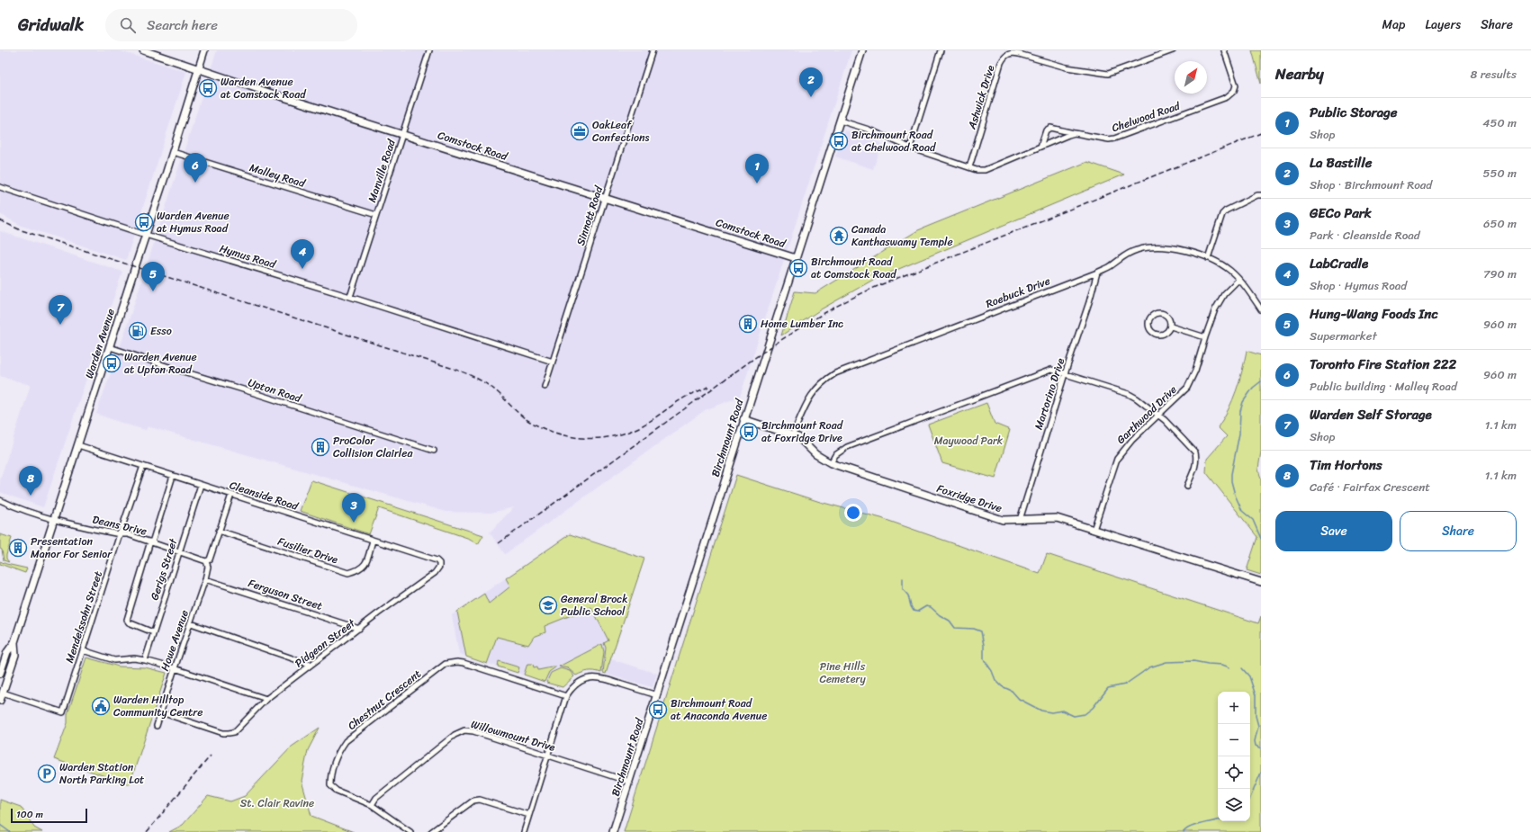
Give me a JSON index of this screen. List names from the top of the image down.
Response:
{
  "streets": {
    "main road": [
      "Comstock Road",
      "Warden Avenue",
      "Birchmount Road",
      "Foxridge Drive"
    ],
    "street": [
      "Ashwick Drive",
      "Chelwood Road",
      "Manville Road",
      "Malley Road",
      "Sinnott Road",
      "Hymus Road",
      "Roebuck Drive",
      "Upton Road",
      "Martorino Drive",
      "Garthwood Drive",
      "Cleanside Road",
      "Deans Drive",
      "Fusilier Drive",
      "Gerigs Street",
      "Ferguson Street",
      "Mendelssohn Street",
      "Howe Avenue",
      "Pidgeon Street",
      "Chestnut Crescent",
      "Willowmount Drive"
    ]
  },
  "crossings": [
    ["Comstock Road", "Manville Road"],
    ["Comstock Road", "Sinnott Road"],
    ["Comstock Road", "Warden Avenue"],
    ["Comstock Road", "Birchmount Road"],
    ["Manville Road", "Malley Road"],
    ["Manville Road", "Hymus Road"],
    ["Malley Road", "Warden Avenue"],
    ["Sinnott Road", "Hymus Road"],
    ["Hymus Road", "Warden Avenue"],
    ["Roebuck Drive", "Martorino Drive"],
    ["Roebuck Drive", "Garthwood Drive"],
    ["Roebuck Drive", "Foxridge Drive"],
    ["Warden Avenue", "Upton Road"],
    ["Warden Avenue", "Cleanside Road"],
    ["Warden Avenue", "Deans Drive"],
    ["Warden Avenue", "Mendelssohn Street"],
    ["Martorino Drive", "Foxridge Drive"],
    ["Garthwood Drive", "Foxridge Drive"],
    ["Birchmount Road", "Foxridge Drive"],
    ["Birchmount Road", "Willowmount Drive"],
    ["Cleanside Road", "Fusilier Drive"],
    ["Cleanside Road", "Gerigs Street"],
    ["Cleanside Road", "Mendelssohn Street"],
    ["Cleanside Road", "Howe Avenue"],
    ["Cleanside Road", "Pidgeon Street"],
    ["Deans Drive", "Gerigs Street"],
    ["Deans Drive", "Mendelssohn Street"],
    ["Deans Drive", "Howe Avenue"],
    ["Fusilier Drive", "Howe Avenue"],
    ["Ferguson Street", "Howe Avenue"],
    ["Ferguson Street", "Pidgeon Street"],
    ["Howe Avenue", "Pidgeon Street"],
    ["Chestnut Crescent", "Willowmount Drive"]
  ],
  "parks": ["Maywood Park", "Pine Hills Cemetery", "St. Clair Ravine"],
  "places": {
    "bus stop": [
      "Warden Avenue at Comstock Road",
      "Birchmount Road at Chelwood Road",
      "Warden Avenue at Hymus Road",
      "Birchmount Road at Comstock Road",
      "Warden Avenue at Upton Road",
      "Birchmount Road at Foxridge Drive",
      "Birchmount Road at Anaconda Avenue"
    ],
    "office": ["OakLeaf Confections"],
    "temple": ["Canada Kanthaswamy Temple"],
    "building": ["Home Lumber Inc", "ProColor Collision Clairlea", "Presentation Manor For Senior"],
    "fuel station": ["Esso"],
    "school or university": ["General Brock Public School"],
    "public building": ["Warden Hilltop Community Centre"],
    "parking": ["Warden Station North Parking Lot"]
  },
  "scale_bar": "100 m",
  "north": "top right",
  "page": {
    "header": "Gridwalk",
    "search": "Search here",
    "nav": ["Map", "Layers", "Share"],
    "heading": ["Nearby", "8 results"],
    "pins": [
      "2",
      "6",
      "1",
      "4",
      "5",
      "7",
      "8",
      "3"
    ],
    "list": [
      {
        "mark": "1",
        "name": "Public Storage",
        "note": "Shop",
        "value": "450 m"
      },
      {
        "mark": "2",
        "name": "La Bastille",
        "note": "Shop · Birchmount Road",
        "value": "550 m"
      },
      {
        "mark": "3",
        "name": "GECo Park",
        "note": "Park · Cleanside Road",
        "value": "650 m"
      },
      {
        "mark": "4",
        "name": "LabCradle",
        "note": "Shop · Hymus Road",
        "value": "790 m"
      },
      {
        "mark": "5",
        "name": "Hung-Wang Foods Inc",
        "note": "Supermarket",
        "value": "960 m"
      },
      {
        "mark": "6",
        "name": "Toronto Fire Station 222",
        "note": "Public building · Malley Road",
        "value": "960 m"
      },
      {
        "mark": "7",
        "name": "Warden Self Storage",
        "note": "Shop",
        "value": "1.1 km"
      },
      {
        "mark": "8",
        "name": "Tim Hortons",
        "note": "Café · Fairfax Crescent",
        "value": "1.1 km"
      }
    ],
    "buttons": ["Save", "Share"],
    "map_buttons": ["+", "−"],
    "scale": "100 m"
  }
}
